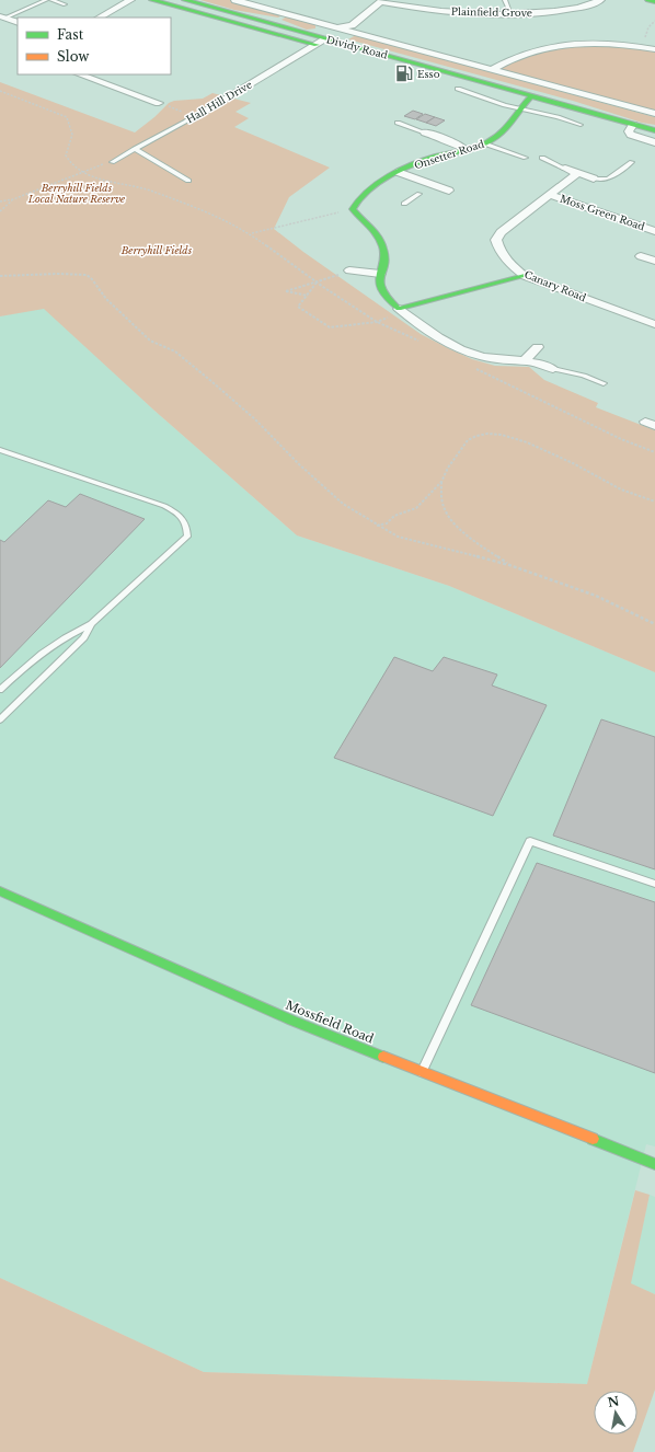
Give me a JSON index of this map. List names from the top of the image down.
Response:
{
  "streets": {
    "street": [
      "Plainfield Grove",
      "Dividy Road",
      "Hall Hill Drive",
      "Onsetter Road",
      "Moss Green Road",
      "Canary Road",
      "Mossfield Road"
    ]
  },
  "crossings": [
    ["Plainfield Grove", "Hall Hill Drive"],
    ["Dividy Road", "Hall Hill Drive"],
    ["Dividy Road", "Onsetter Road"],
    ["Moss Green Road", "Canary Road"]
  ],
  "parks": ["Berryhill Fields Local Nature Reserve", "Berryhill Fields"],
  "places": {
    "fuel station": ["Esso"]
  },
  "legend": ["Fast", "Slow"],
  "north": "top"
}
